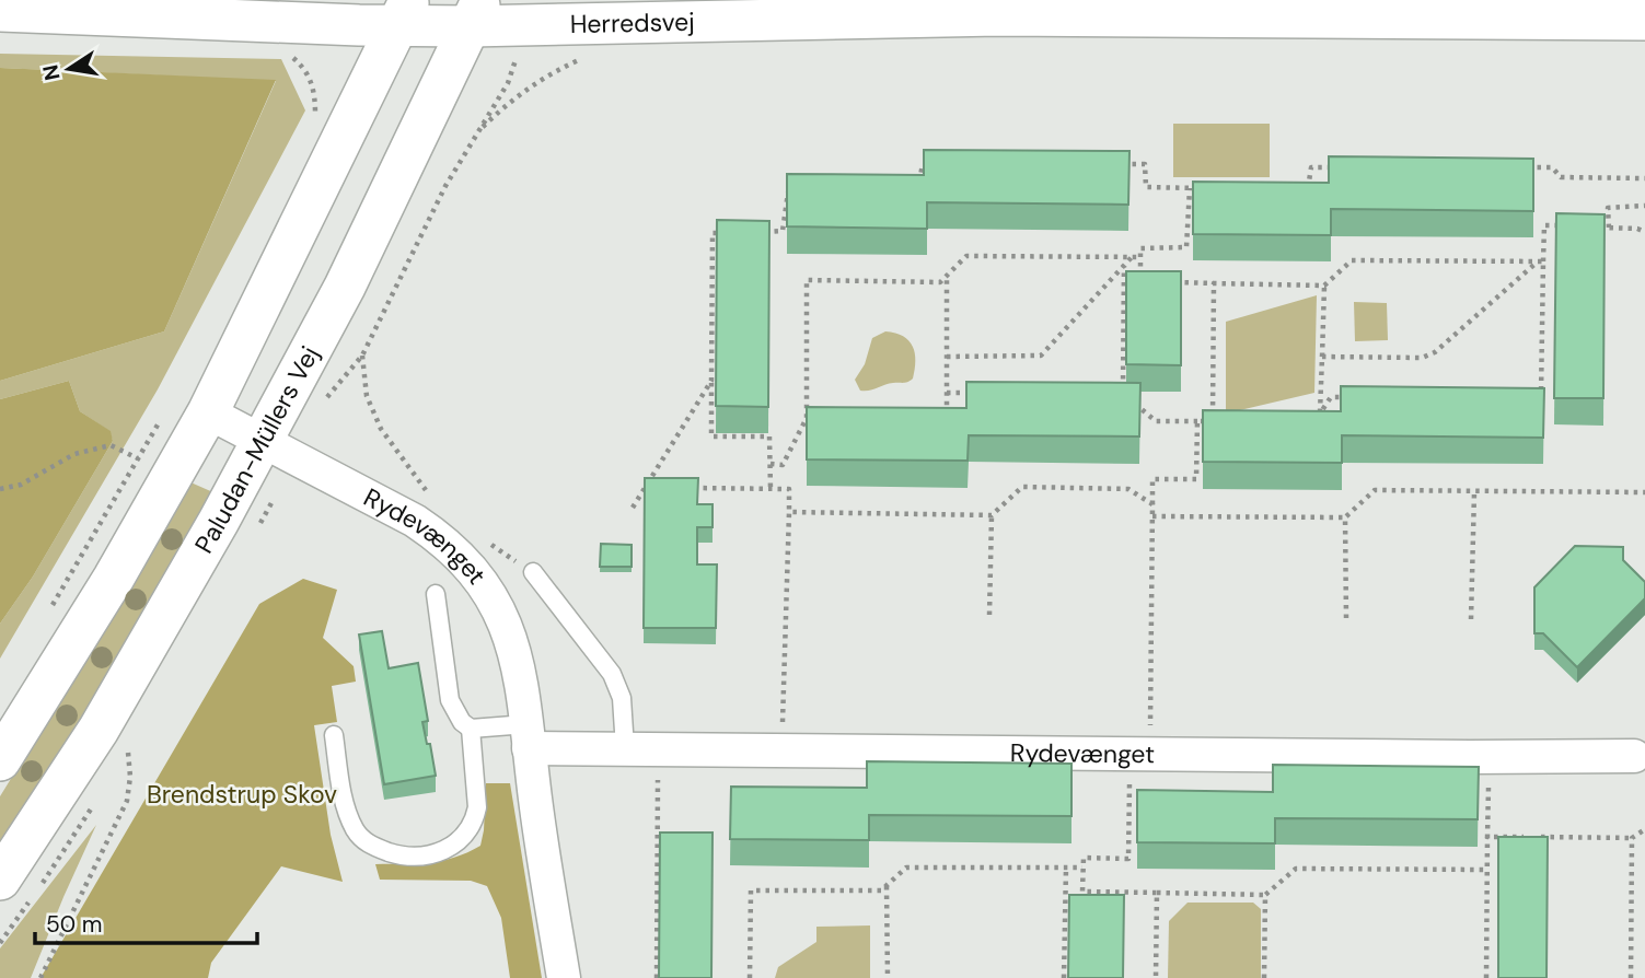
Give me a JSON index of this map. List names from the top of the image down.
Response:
{
  "streets": {
    "street": ["Herredsvej", "Paludan-Müllers Vej", "Rydevænget"]
  },
  "crossings": [
    ["Herredsvej", "Paludan-Müllers Vej"],
    ["Paludan-Müllers Vej", "Rydevænget"]
  ],
  "parks": ["Brendstrup Skov"],
  "scale_bar": "50 m",
  "north": "left"
}
